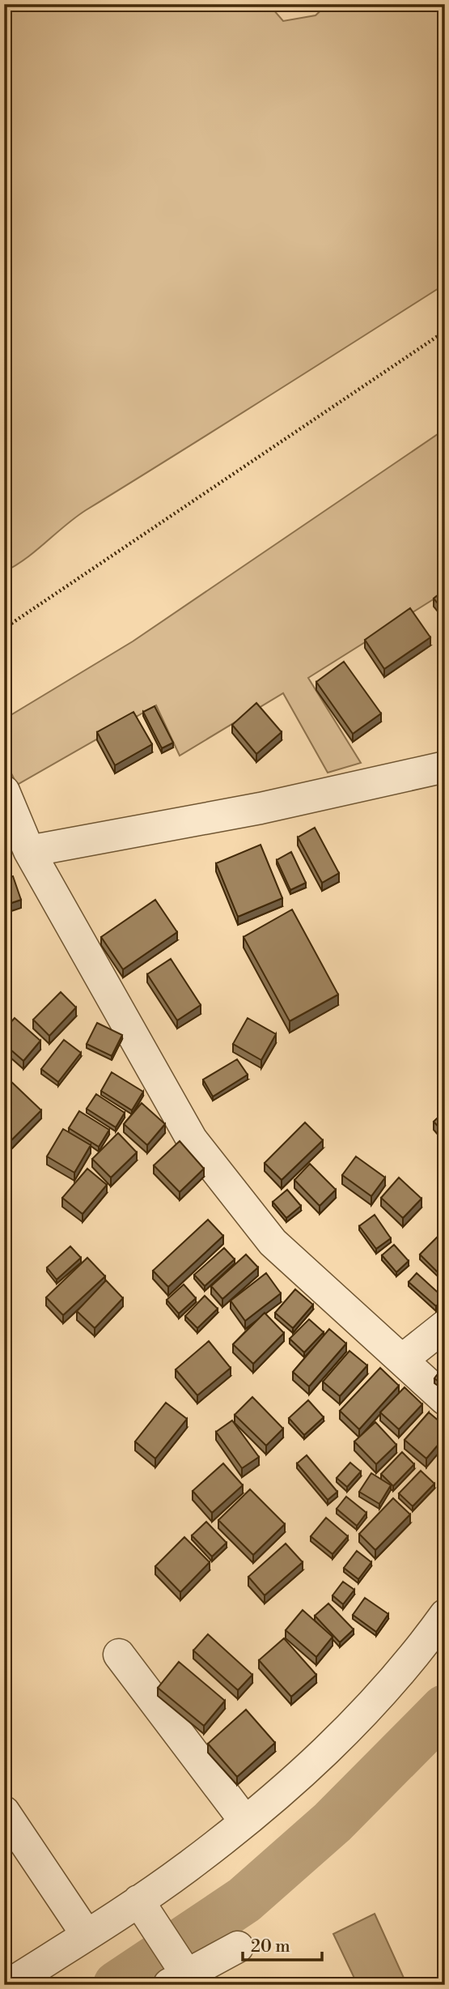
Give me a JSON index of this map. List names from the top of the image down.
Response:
{
  "scale_bar": "20 m"
}
